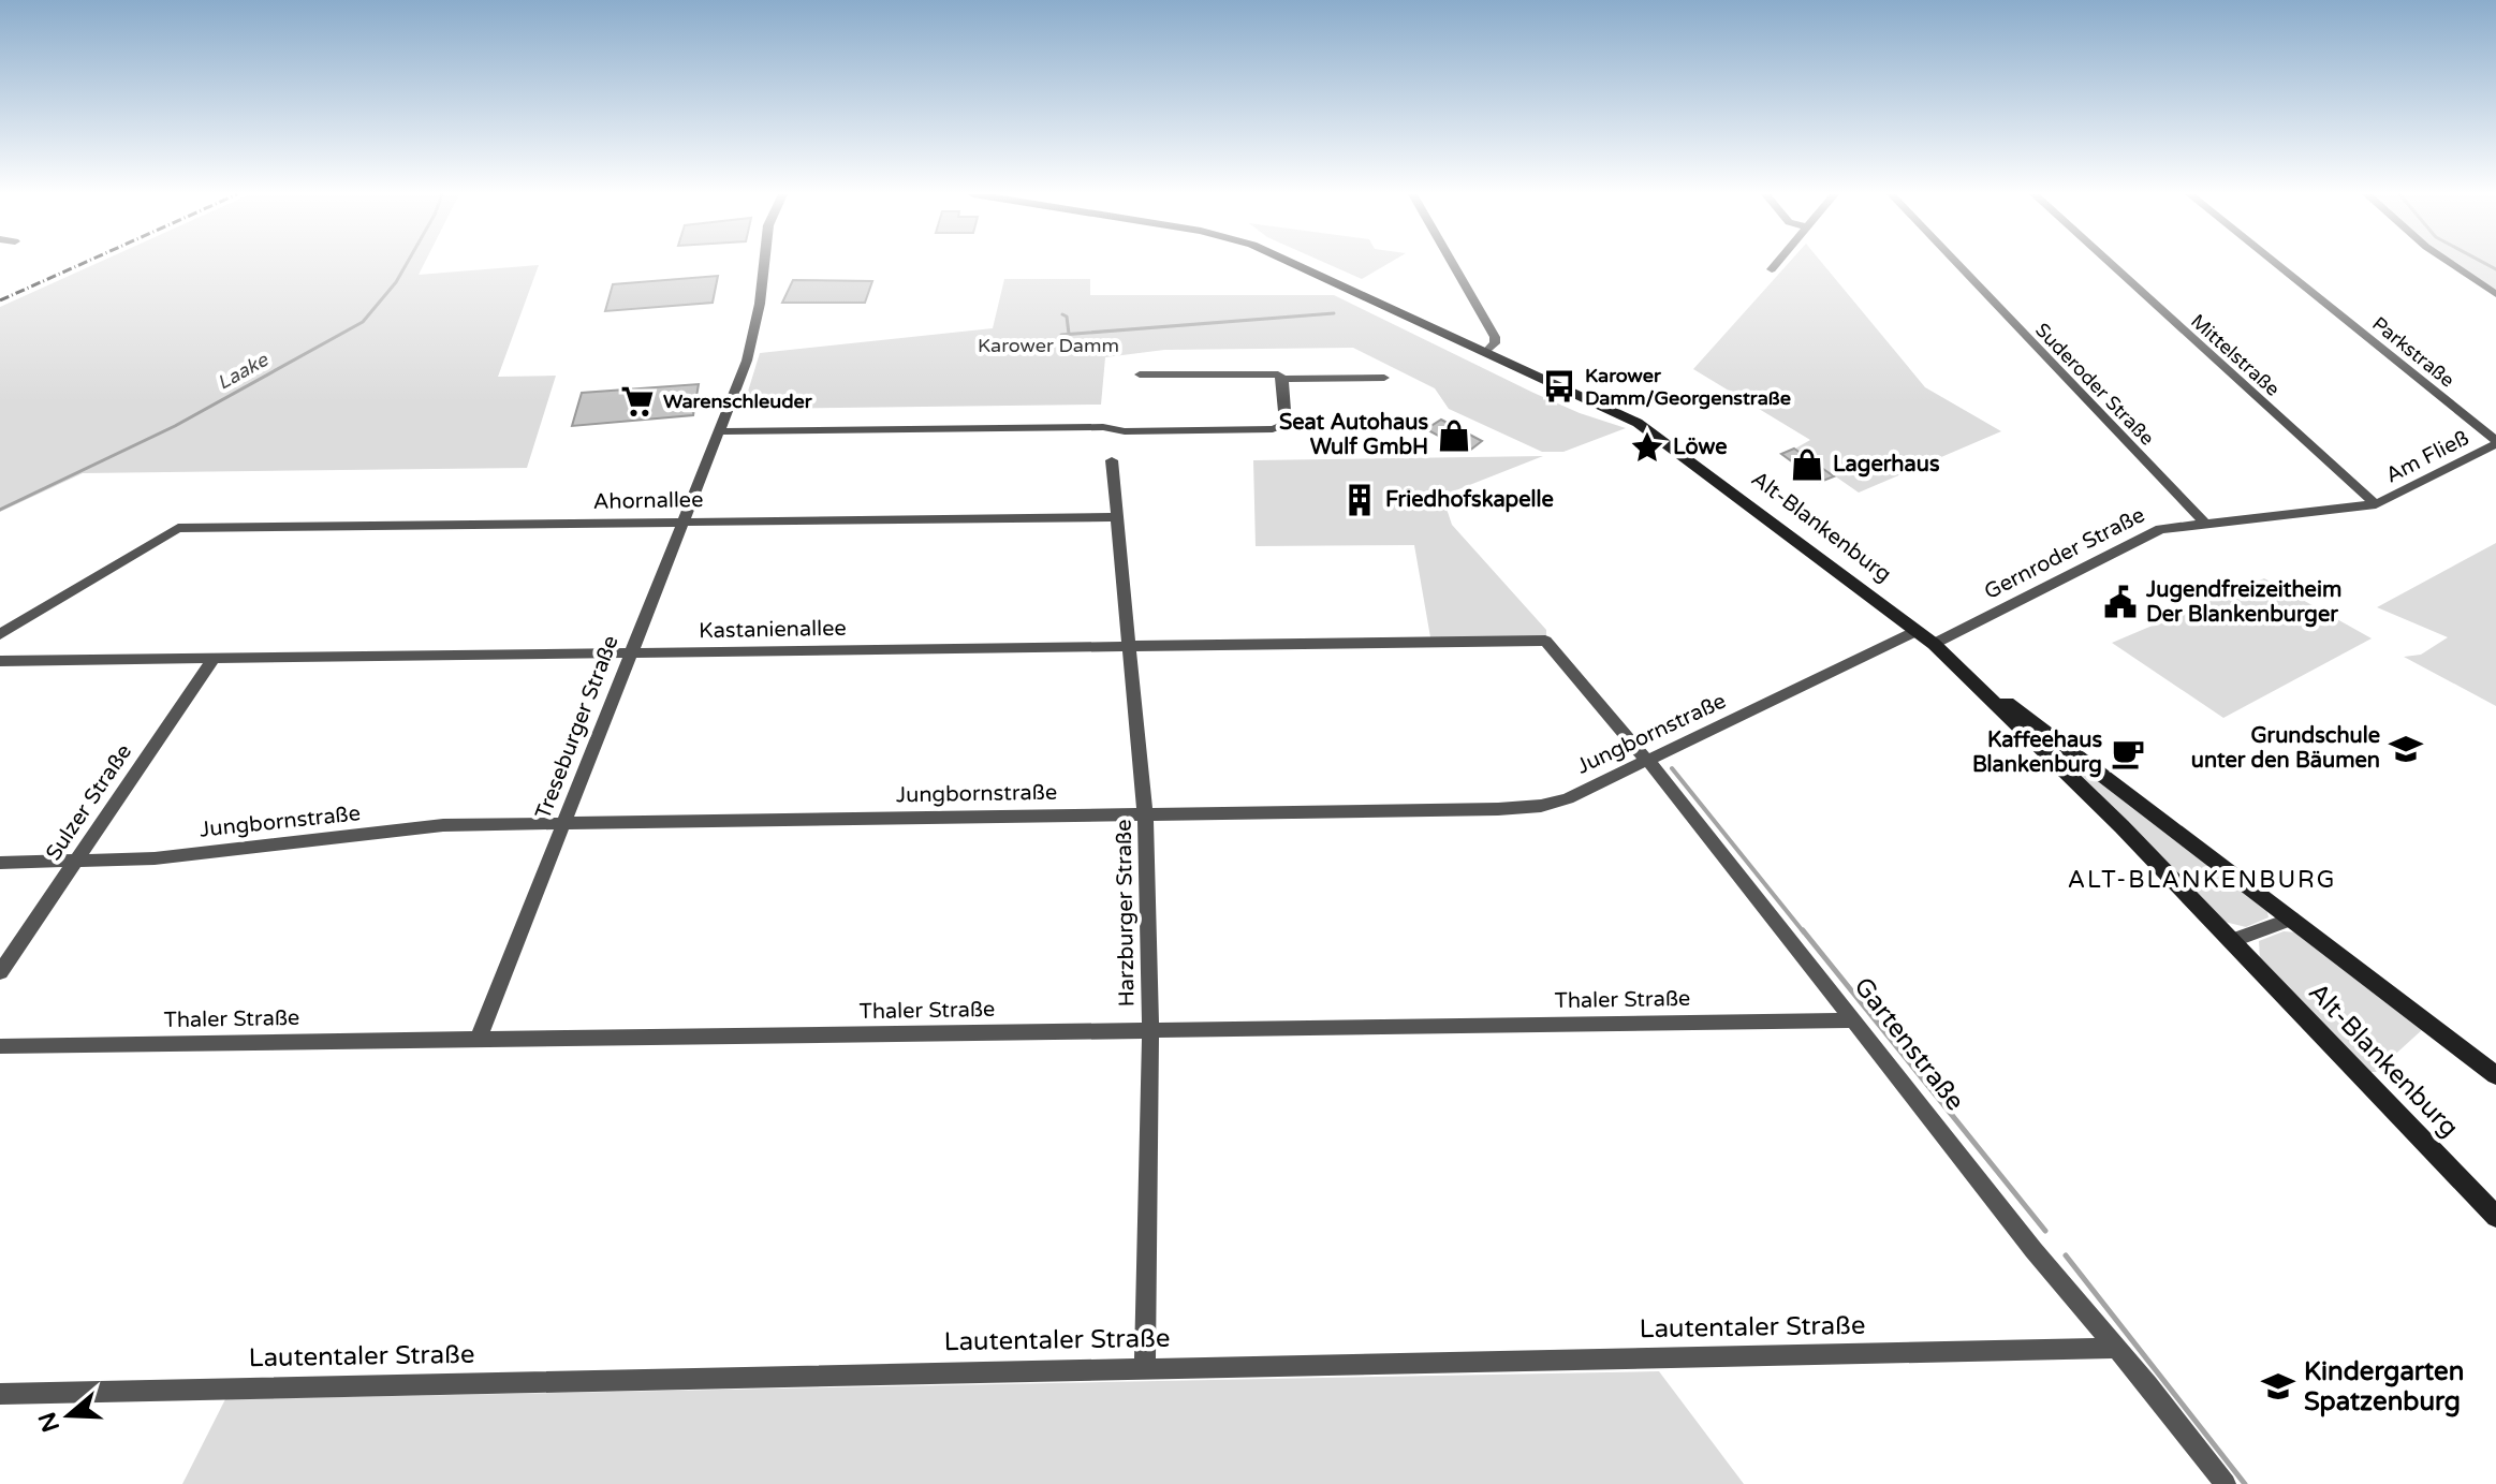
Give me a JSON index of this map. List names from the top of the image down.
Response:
{
  "streets": {
    "main road": ["Alt-Blankenburg"],
    "street": [
      "Parkstraße",
      "Mittelstraße",
      "Suderoder Straße",
      "Am Fließ",
      "Ahornallee",
      "Gernroder Straße",
      "Kastanienallee",
      "Treseburger Straße",
      "Jungbornstraße",
      "Sulzer Straße",
      "Harzburger Straße",
      "Thaler Straße",
      "Gartenstraße",
      "Lautentaler Straße"
    ]
  },
  "crossings": [
    ["Parkstraße", "Am Fließ"],
    ["Mittelstraße", "Am Fließ"],
    ["Mittelstraße", "Gernroder Straße"],
    ["Suderoder Straße", "Gernroder Straße"],
    ["Am Fließ", "Gernroder Straße"],
    ["Ahornallee", "Treseburger Straße"],
    ["Ahornallee", "Harzburger Straße"],
    ["Alt-Blankenburg", "Gernroder Straße"],
    ["Alt-Blankenburg", "Jungbornstraße"],
    ["Kastanienallee", "Treseburger Straße"],
    ["Kastanienallee", "Sulzer Straße"],
    ["Kastanienallee", "Harzburger Straße"],
    ["Kastanienallee", "Gartenstraße"],
    ["Treseburger Straße", "Jungbornstraße"],
    ["Treseburger Straße", "Thaler Straße"],
    ["Jungbornstraße", "Sulzer Straße"],
    ["Jungbornstraße", "Harzburger Straße"],
    ["Jungbornstraße", "Gartenstraße"],
    ["Harzburger Straße", "Thaler Straße"],
    ["Harzburger Straße", "Lautentaler Straße"],
    ["Thaler Straße", "Gartenstraße"],
    ["Gartenstraße", "Lautentaler Straße"]
  ],
  "districts": ["ALT-BLANKENBURG"],
  "water": ["Laake"],
  "parks": ["Karower Damm"],
  "places": {
    "bus stop": ["Karower Damm/Georgenstraße"],
    "supermarket": ["Warenschleuder"],
    "shop": ["Seat Autohaus Wulf GmbH", "Lagerhaus"],
    "place": ["Löwe"],
    "building": ["Friedhofskapelle"],
    "public building": ["Jugendfreizeitheim Der Blankenburger"],
    "school or university": ["Grundschule unter den Bäumen", "Kindergarten Spatzenburg"],
    "cafe": ["Kaffeehaus Blankenburg"]
  },
  "north": "left"
}
